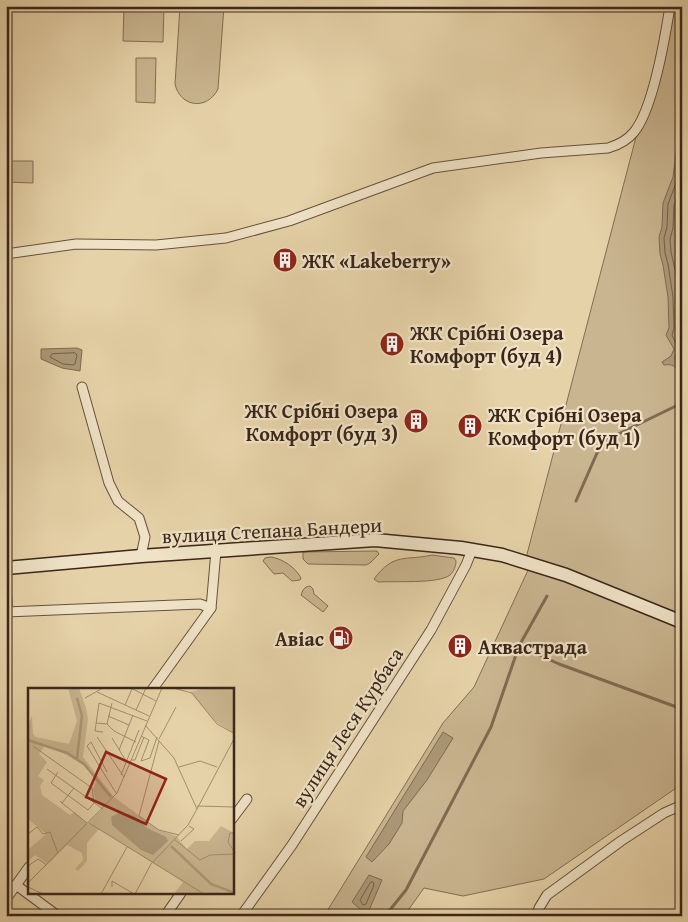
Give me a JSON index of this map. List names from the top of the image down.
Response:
{
  "streets": {
    "main road": ["вулиця Степана Бандери"],
    "street": ["вулиця Леся Курбаса"]
  },
  "crossings": [
    ["вулиця Степана Бандери", "вулиця Леся Курбаса"]
  ],
  "places": {
    "building": [
      "ЖК «Lakeberry»",
      "ЖК Срібні Озера Комфорт (буд 4)",
      "ЖК Срібні Озера Комфорт (буд 3)",
      "ЖК Срібні Озера Комфорт (буд 1)",
      "Аквастрада"
    ],
    "fuel station": ["Авіас"]
  }
}
